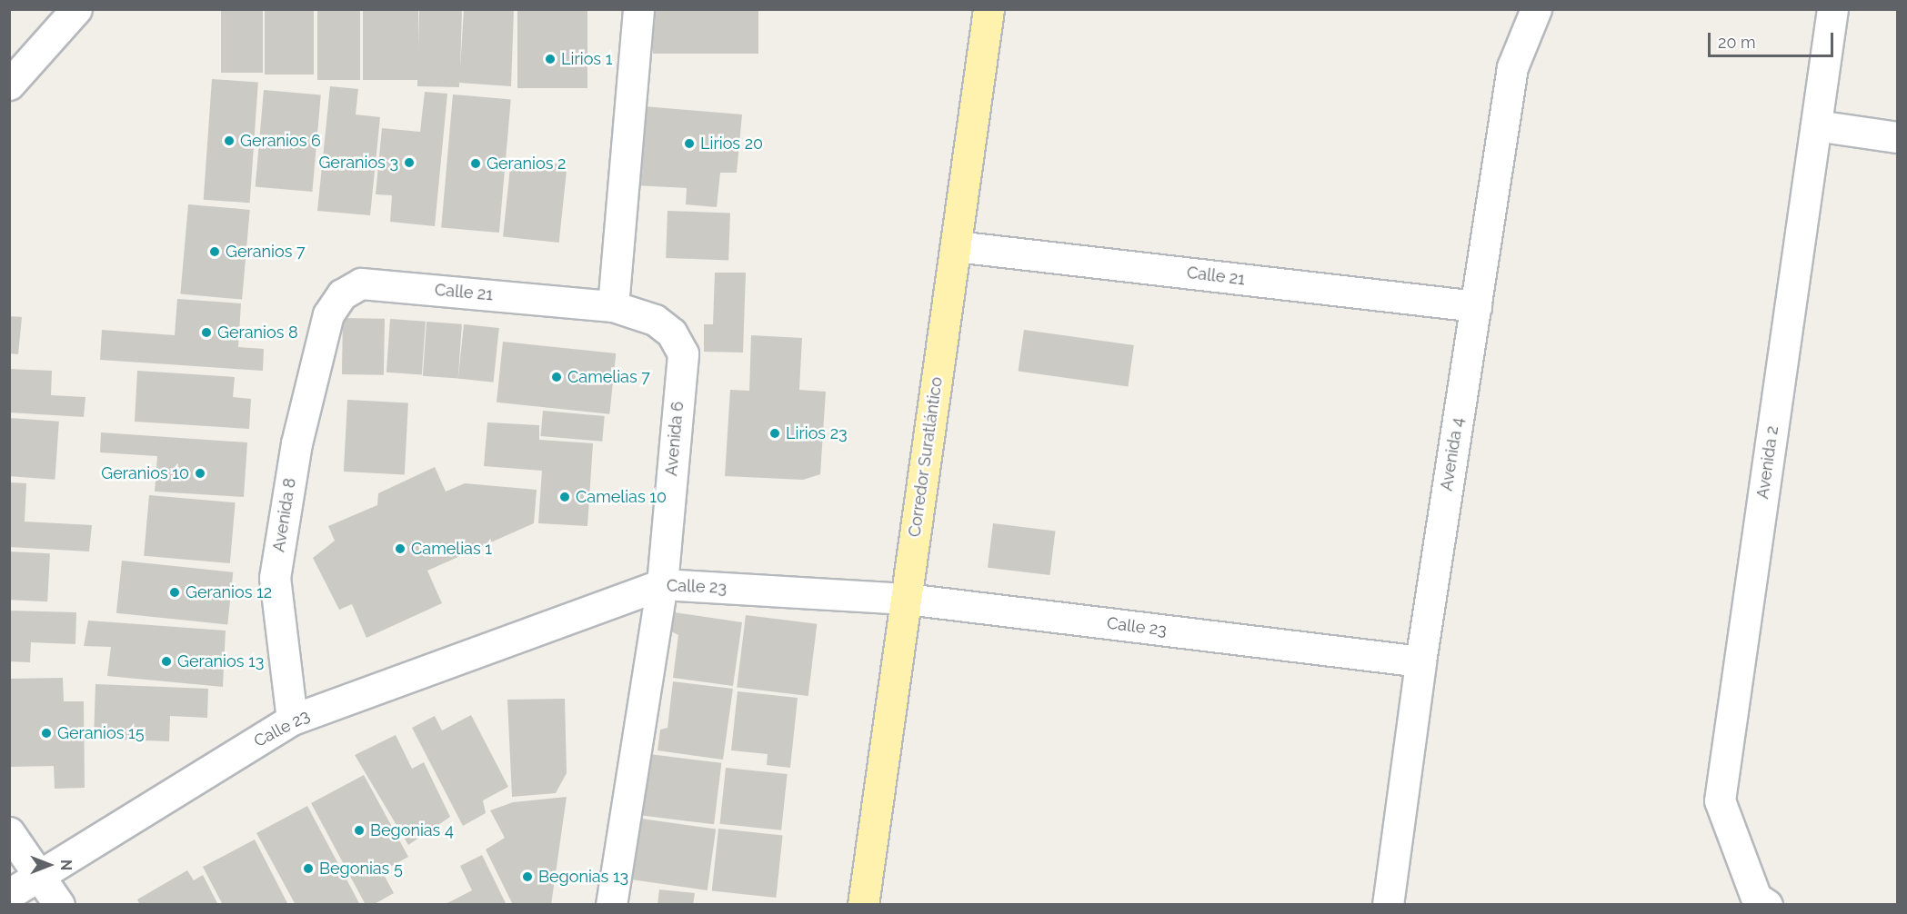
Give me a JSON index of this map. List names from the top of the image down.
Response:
{
  "streets": {
    "main road": ["Corredor Suratlántico"],
    "street": [
      "Calle 21",
      "Avenida 6",
      "Avenida 4",
      "Avenida 2",
      "Avenida 8",
      "Calle 23"
    ]
  },
  "crossings": [
    ["Calle 21", "Avenida 6"],
    ["Calle 21", "Avenida 4"],
    ["Calle 21", "Corredor Suratlántico"],
    ["Calle 21", "Avenida 8"],
    ["Avenida 6", "Calle 23"],
    ["Avenida 4", "Calle 23"],
    ["Corredor Suratlántico", "Calle 23"],
    ["Avenida 8", "Calle 23"]
  ],
  "places": [
    "Lirios 1",
    "Geranios 6",
    "Lirios 20",
    "Geranios 3",
    "Geranios 2",
    "Geranios 7",
    "Geranios 8",
    "Camelias 7",
    "Lirios 23",
    "Geranios 10",
    "Camelias 10",
    "Camelias 1",
    "Geranios 12",
    "Geranios 13",
    "Geranios 15",
    "Begonias 4",
    "Begonias 5",
    "Begonias 13"
  ],
  "scale_bar": "20 m",
  "north": "right"
}
